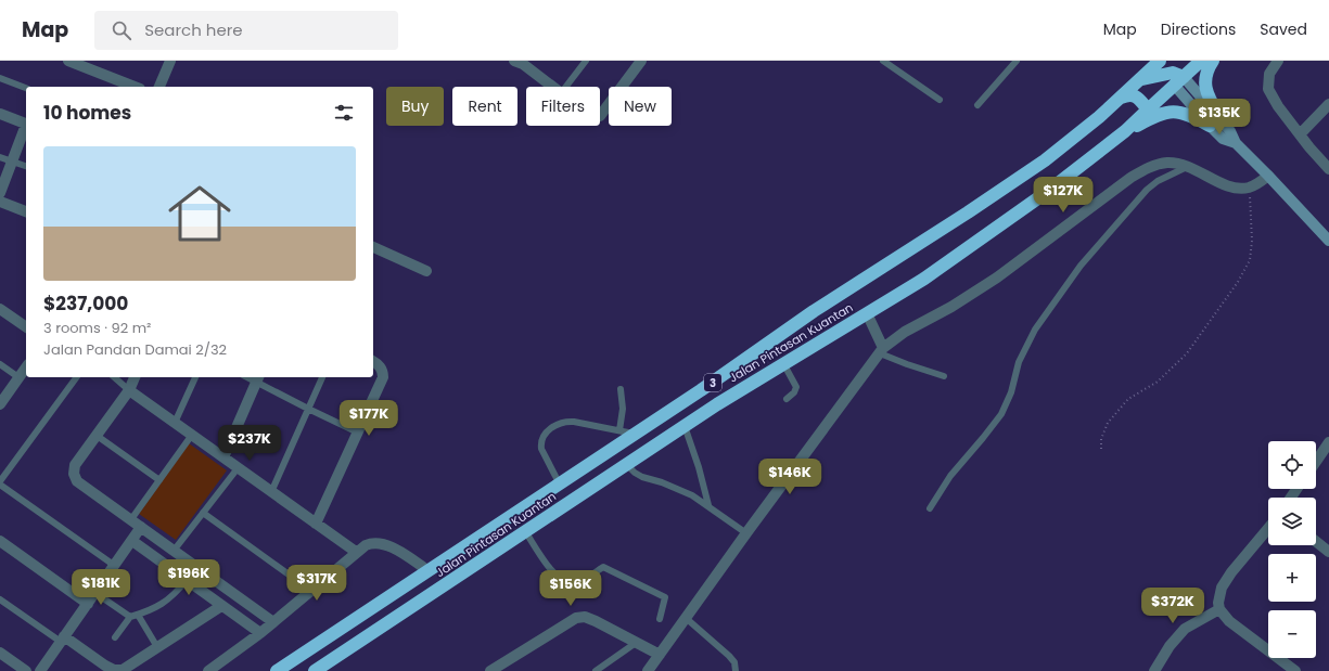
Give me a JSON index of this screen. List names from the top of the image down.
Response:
{
  "streets": {
    "highway": ["Jalan Pintasan Kuantan", "3"]
  },
  "page": {
    "header": "Map",
    "search": "Search here",
    "nav": ["Map", "Directions", "Saved"],
    "chip": [
      "Buy",
      "Rent",
      "Filters",
      "New"
    ],
    "heading": "10 homes",
    "price": [
      "$135K",
      "$127K",
      "$177K",
      "$237K",
      "$146K",
      "$196K",
      "$317K",
      "$181K",
      "$156K",
      "$372K"
    ],
    "list": [
      {
        "name": "$237,000",
        "note": "3 rooms · 92 m² · Jalan Pandan Damai 2/32"
      }
    ],
    "map_buttons": ["+", "−"]
  }
}
